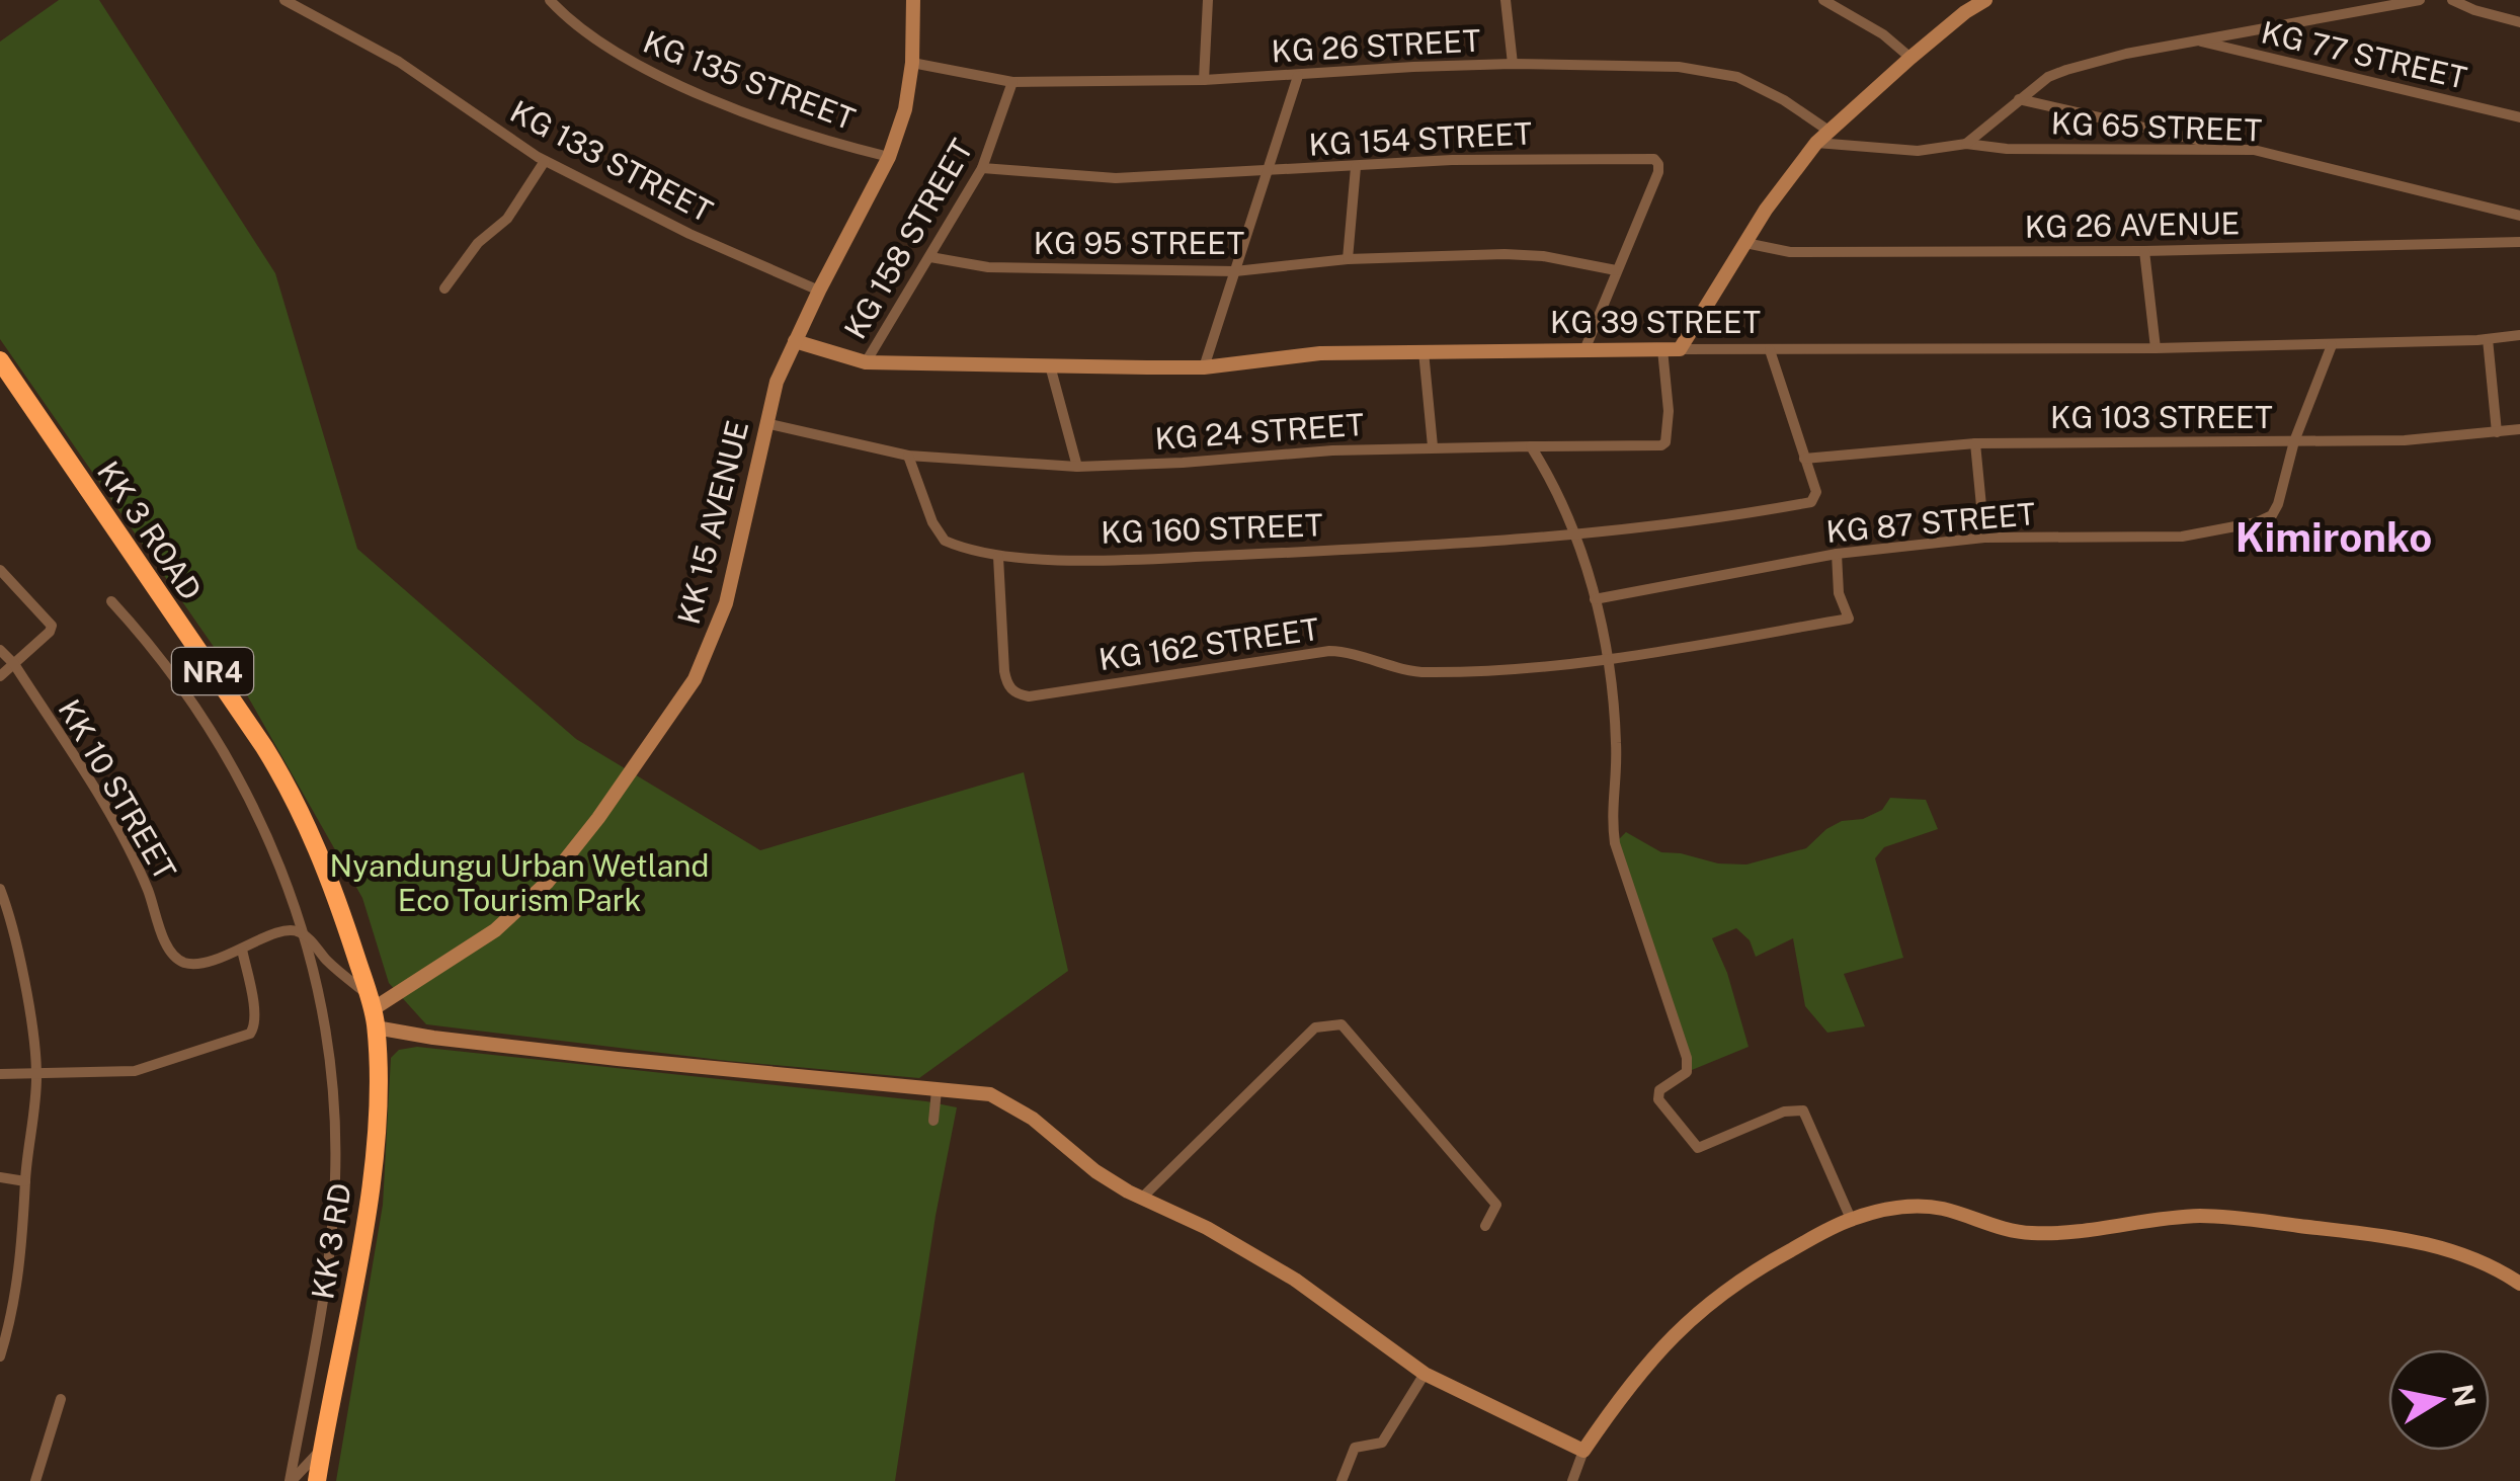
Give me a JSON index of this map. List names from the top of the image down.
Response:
{
  "streets": {
    "highway": ["KK 3 ROAD", "NR4", "KK 3 RD"],
    "street": [
      "KG 26 STREET",
      "KG 77 STREET",
      "KG 135 STREET",
      "KG 65 STREET",
      "KG 154 STREET",
      "KG 133 STREET",
      "KG 26 AVENUE",
      "KG 158 STREET",
      "KG 95 STREET",
      "KG 39 STREET",
      "KG 103 STREET",
      "KG 24 STREET",
      "KK 15 AVENUE",
      "KG 87 STREET",
      "KG 160 STREET",
      "KG 162 STREET",
      "KK 10 STREET"
    ]
  },
  "crossings": [
    ["KG 26 STREET", "KG 158 STREET"],
    ["KG 26 STREET", "KK 15 AVENUE"],
    ["KG 135 STREET", "KK 15 AVENUE"],
    ["KG 154 STREET", "KG 158 STREET"],
    ["KG 154 STREET", "KG 95 STREET"],
    ["KG 154 STREET", "KG 39 STREET"],
    ["KG 133 STREET", "KK 15 AVENUE"],
    ["KG 158 STREET", "KG 95 STREET"],
    ["KG 158 STREET", "KG 39 STREET"],
    ["KG 39 STREET", "KG 24 STREET"],
    ["KG 39 STREET", "KK 15 AVENUE"],
    ["KG 103 STREET", "KG 87 STREET"],
    ["KG 103 STREET", "KG 160 STREET"],
    ["KG 24 STREET", "KK 15 AVENUE"],
    ["KG 24 STREET", "KG 160 STREET"],
    ["KK 15 AVENUE", "KK 3 ROAD"],
    ["KK 15 AVENUE", "KK 3 RD"],
    ["KG 160 STREET", "KG 162 STREET"],
    ["KK 3 ROAD", "KK 3 RD"]
  ],
  "districts": ["Kimironko"],
  "parks": ["Nyandungu Urban Wetland Eco Tourism Park"],
  "north": "right"
}
